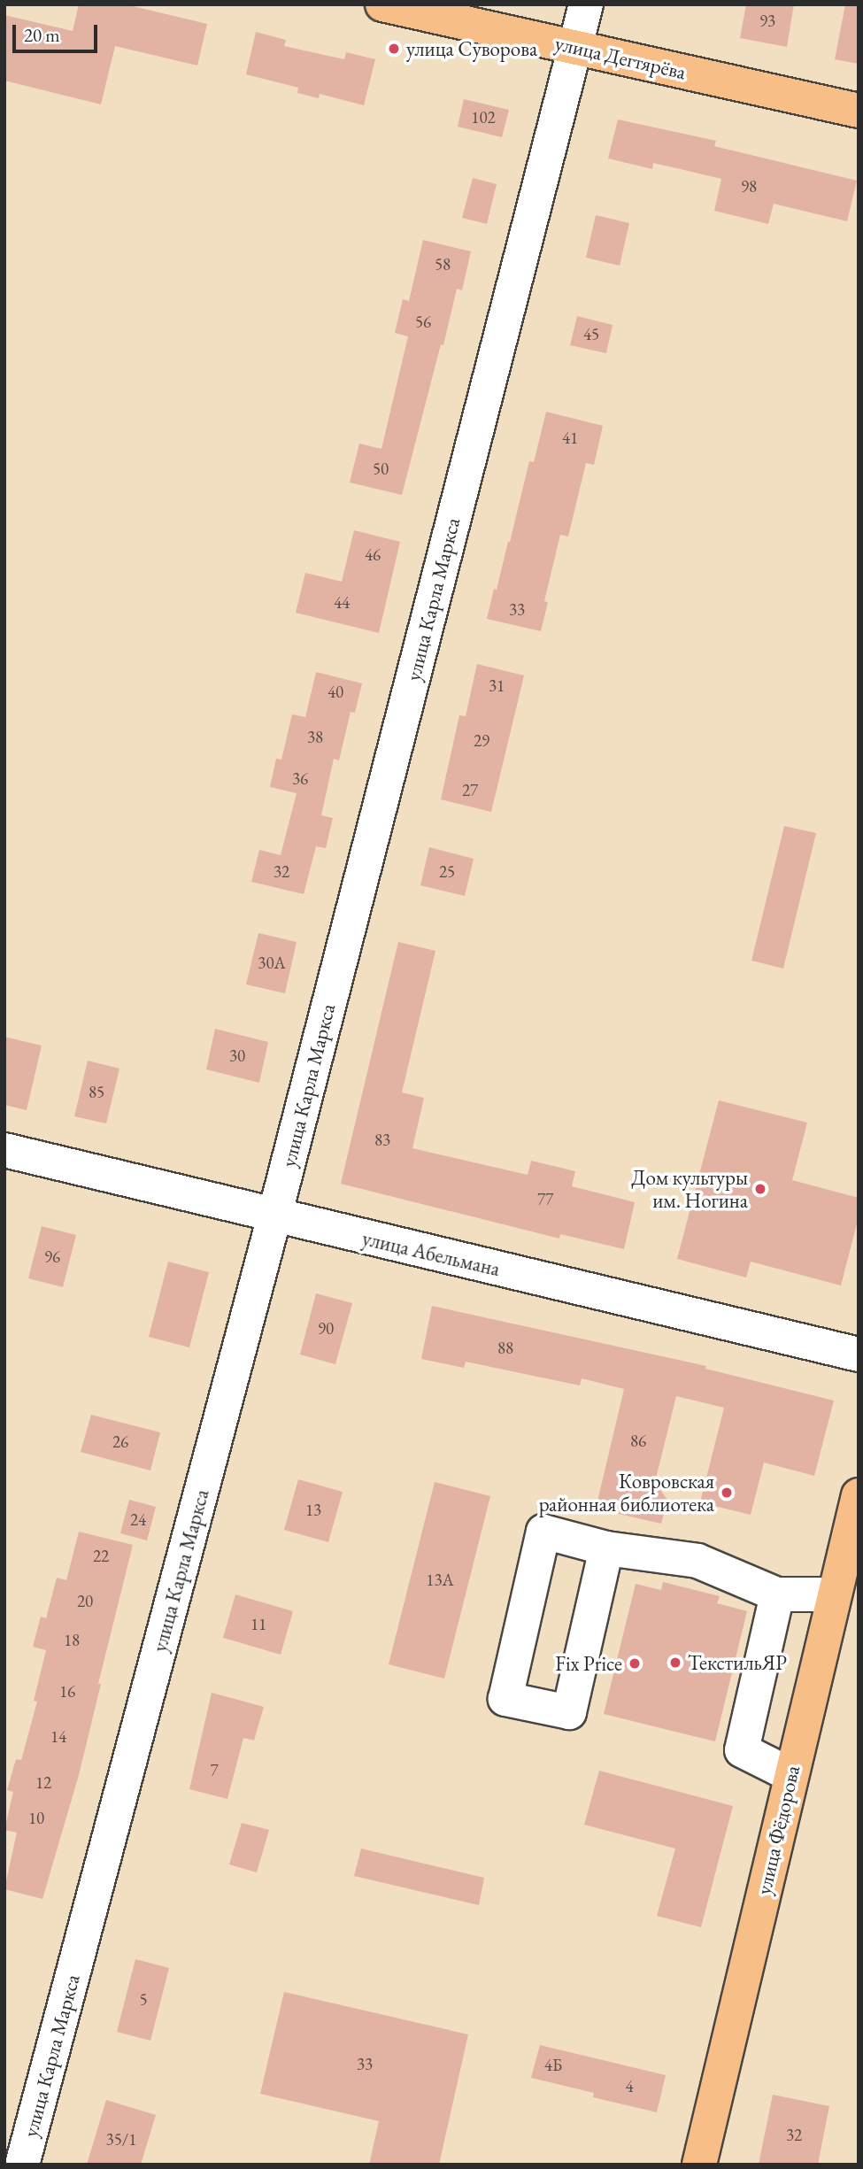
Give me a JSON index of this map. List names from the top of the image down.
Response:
{
  "streets": {
    "main road": ["улица Дегтярёва", "улица Фёдорова"],
    "street": ["улица Карла Маркса", "улица Абельмана"]
  },
  "crossings": [
    ["улица Дегтярёва", "улица Карла Маркса"],
    ["улица Карла Маркса", "улица Абельмана"]
  ],
  "places": [
    "улица Суворова",
    "Дом культуры им. Ногина",
    "Ковровская районная библиотека",
    "ТекстильЯР",
    "Fix Price"
  ],
  "house_numbers": [
    "93",
    "102",
    "98",
    "58",
    "56",
    "45",
    "41",
    "50",
    "46",
    "44",
    "33",
    "31",
    "40",
    "38",
    "29",
    "36",
    "27",
    "32",
    "25",
    "30А",
    "30",
    "85",
    "83",
    "77",
    "96",
    "90",
    "88",
    "86",
    "26",
    "13",
    "24",
    "22",
    "13А",
    "20",
    "11",
    "18",
    "16",
    "14",
    "7",
    "12",
    "10",
    "5",
    "33",
    "4Б",
    "4",
    "32",
    "35/1"
  ],
  "scale_bar": "20 m"
}
